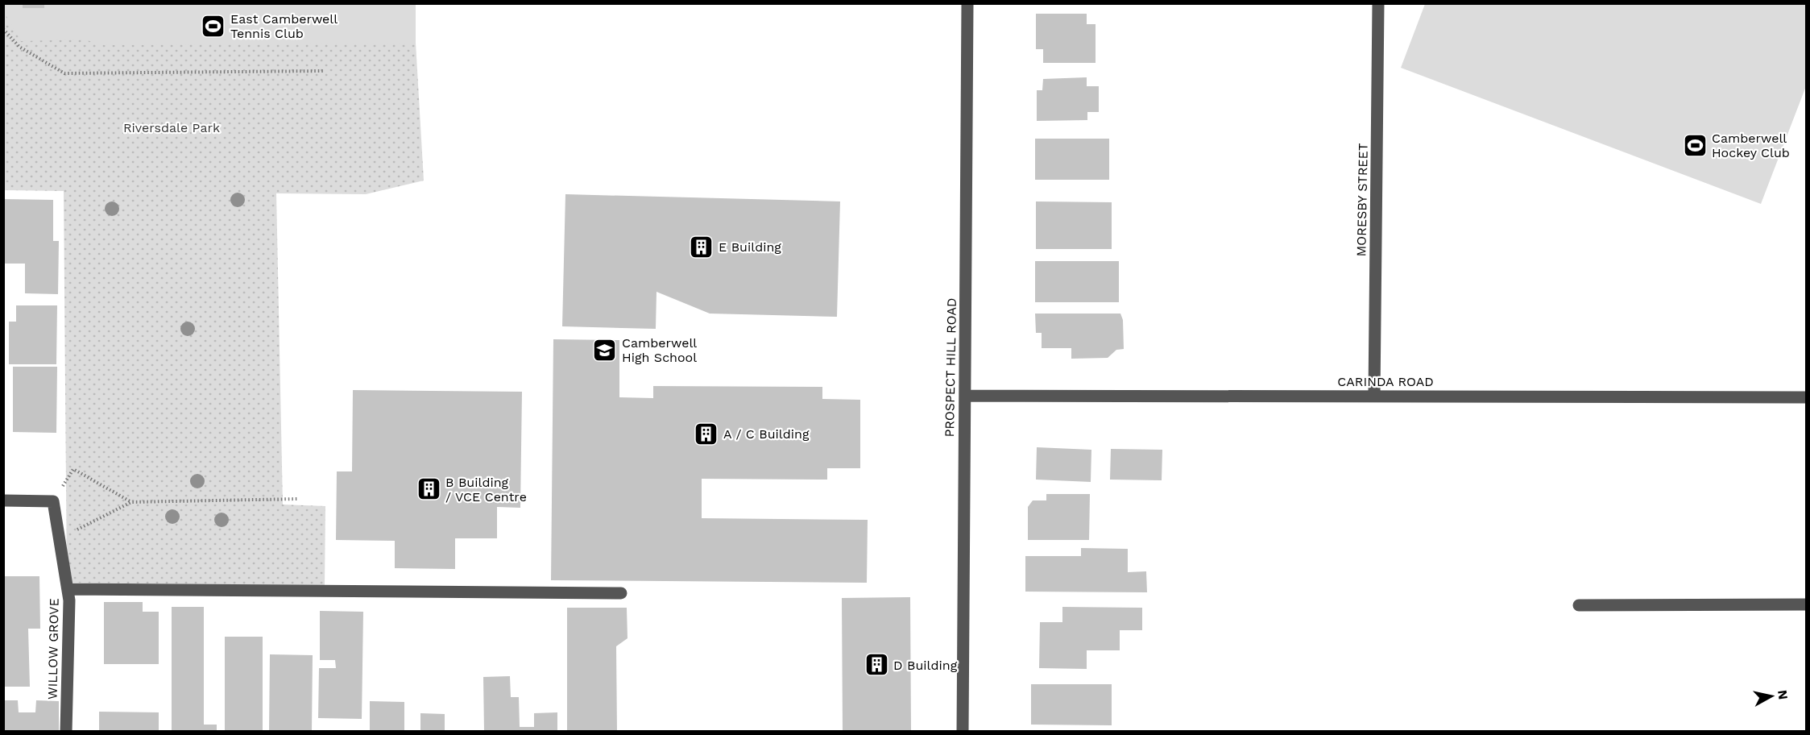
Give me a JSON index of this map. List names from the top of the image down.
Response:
{
  "streets": {
    "street": [
      "MORESBY STREET",
      "PROSPECT HILL ROAD",
      "CARINDA ROAD",
      "WILLOW GROVE"
    ]
  },
  "crossings": [
    ["MORESBY STREET", "CARINDA ROAD"],
    ["PROSPECT HILL ROAD", "CARINDA ROAD"]
  ],
  "parks": ["Riversdale Park"],
  "places": {
    "sports": ["East Camberwell Tennis Club", "Camberwell Hockey Club"],
    "building": [
      "E Building",
      "A / C Building",
      "B Building / VCE Centre",
      "D Building"
    ],
    "school or university": ["Camberwell High School"]
  },
  "north": "right"
}
